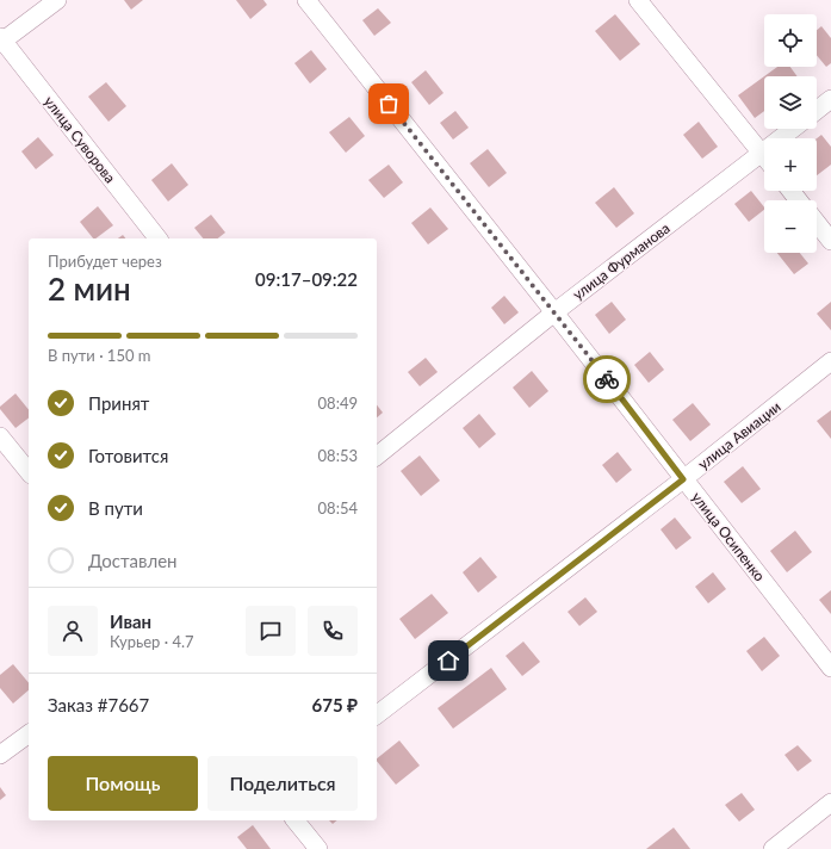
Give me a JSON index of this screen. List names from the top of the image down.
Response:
{
  "streets": {
    "street": [
      "улица Суворова",
      "улица Фурманова",
      "улица Авиации",
      "улица Осипенко"
    ]
  },
  "crossings": [
    ["улица Фурманова", "улица Осипенко"],
    ["улица Авиации", "улица Осипенко"]
  ],
  "page": {
    "map_buttons": ["+", "−"],
    "heading": ["2 мин", "Прибудет через", "09:17–09:22"],
    "panel": [
      "Иван",
      "Курьер · 4.7",
      "Заказ #7667",
      "675 ₽"
    ],
    "bar": "В пути · 150 m",
    "list": [
      ["Принят", "08:49"],
      ["Готовится", "08:53"],
      ["В пути", "08:54"],
      "Доставлен"
    ],
    "buttons": ["Помощь", "Поделиться"]
  }
}
